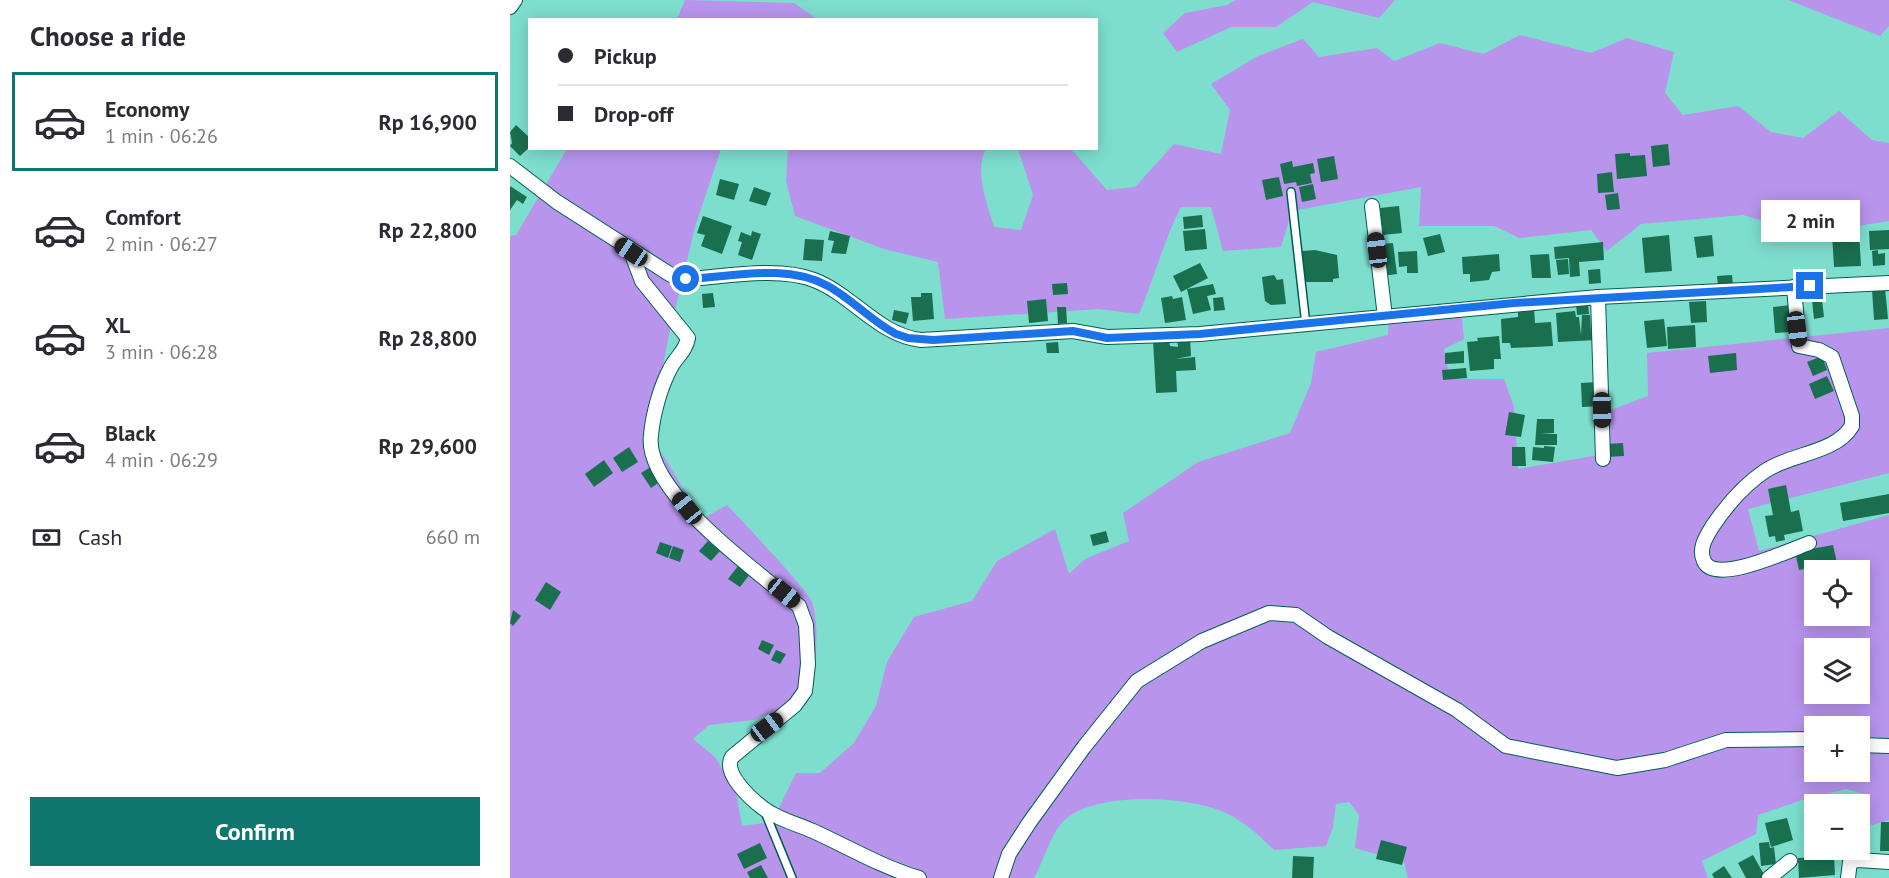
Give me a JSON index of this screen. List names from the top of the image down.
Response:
{
  "page": {
    "heading": "Choose a ride",
    "banner": ["Pickup", "Drop-off"],
    "list": [
      {
        "name": "Economy",
        "note": "1 min · 06:26",
        "value": "Rp 16,900"
      },
      {
        "name": "Comfort",
        "note": "2 min · 06:27",
        "value": "Rp 22,800"
      },
      {
        "name": "XL",
        "note": "3 min · 06:28",
        "value": "Rp 28,800"
      },
      {
        "name": "Black",
        "note": "4 min · 06:29",
        "value": "Rp 29,600"
      }
    ],
    "bubble": "2 min",
    "pay": ["Cash", "660 m"],
    "map_buttons": ["+", "−"],
    "buttons": "Confirm"
  }
}
